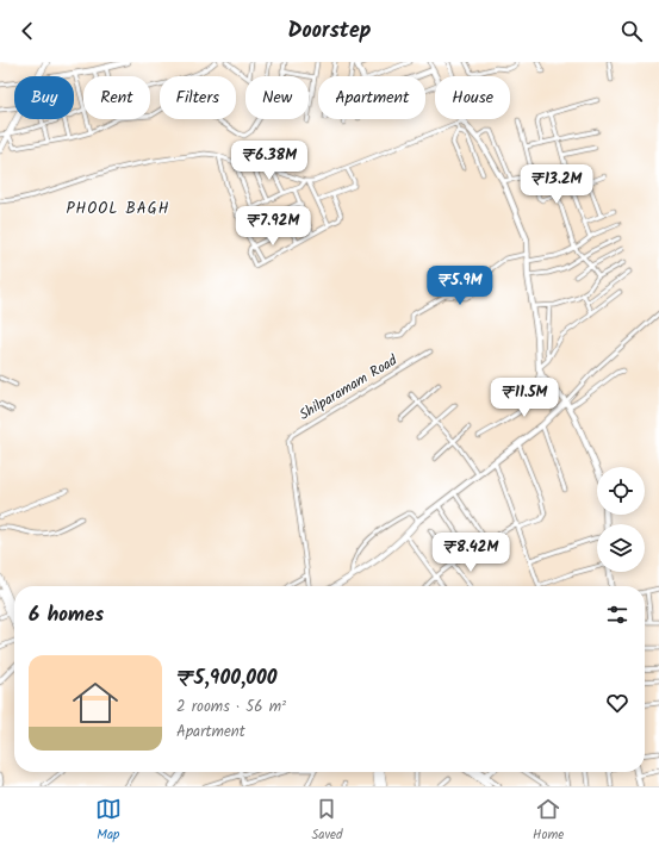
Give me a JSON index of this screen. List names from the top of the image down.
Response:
{
  "streets": {
    "street": ["Shilparamam Road"]
  },
  "districts": ["PHOOL BAGH"],
  "page": {
    "header": "Doorstep",
    "chip": [
      "Buy",
      "Rent",
      "Filters",
      "New",
      "Apartment",
      "House"
    ],
    "price": [
      "₹6.38M",
      "₹13.2M",
      "₹7.92M",
      "₹5.9M",
      "₹11.5M",
      "₹8.42M"
    ],
    "heading": "6 homes",
    "list": [
      {
        "name": "₹5,900,000",
        "note": "2 rooms · 56 m² · Apartment"
      }
    ],
    "tabs": ["Map", "Saved", "Home"]
  }
}
